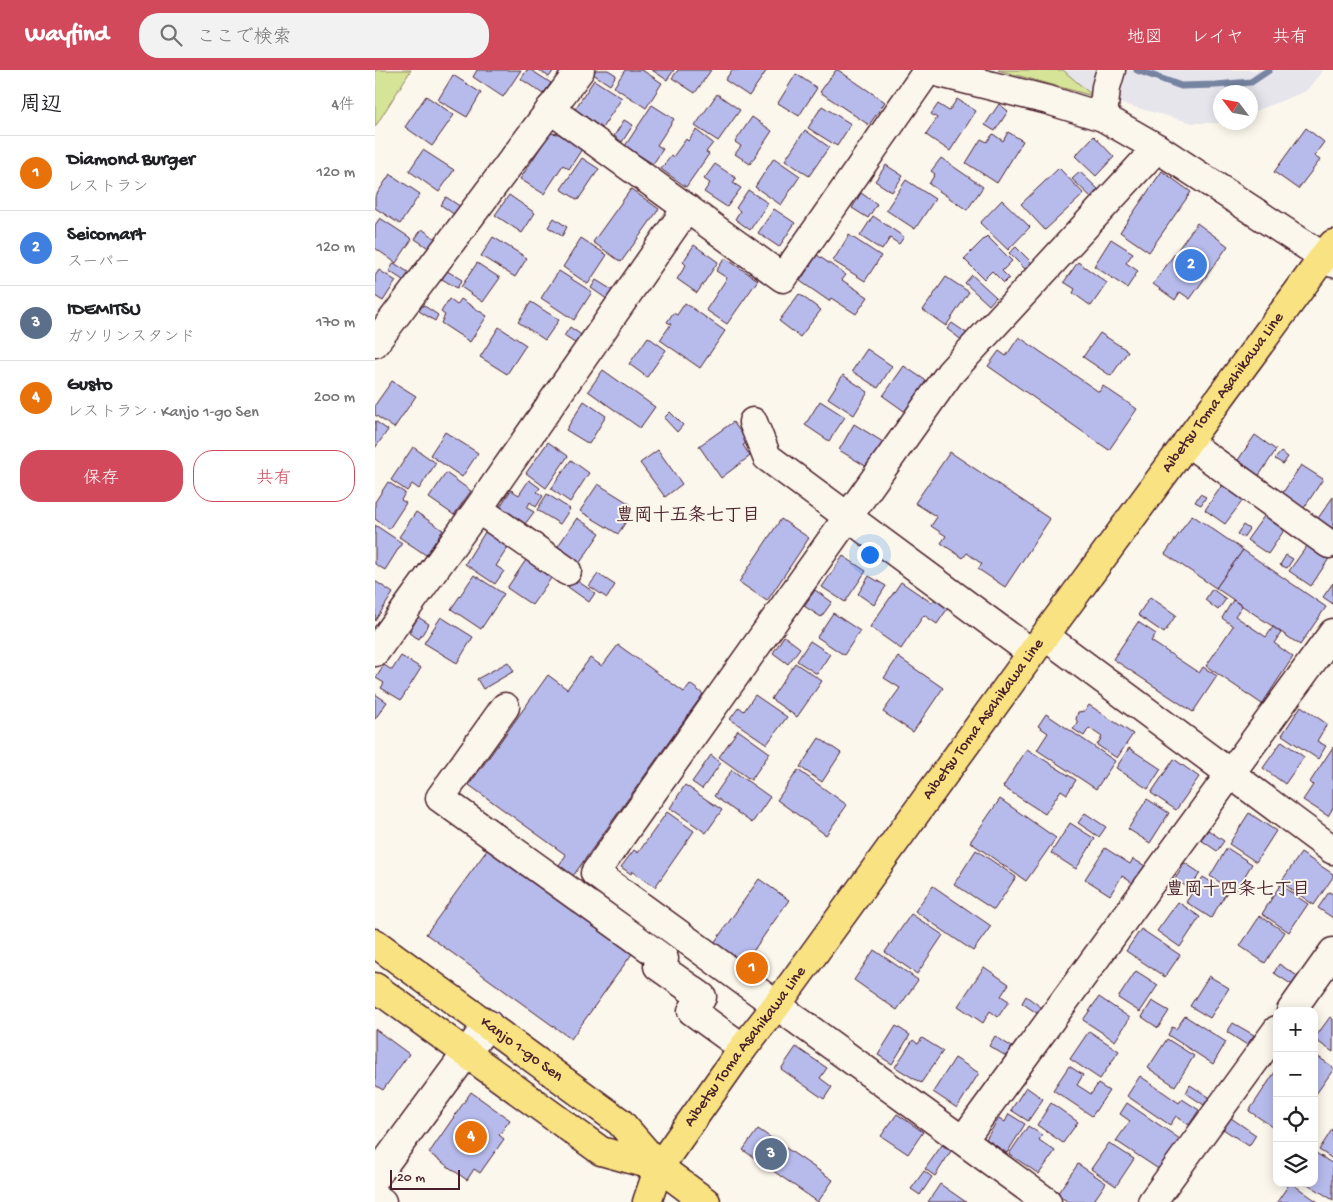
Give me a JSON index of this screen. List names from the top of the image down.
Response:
{
  "streets": {
    "main road": ["Aibetsu Toma Asahikawa Line", "Kanjo 1-go Sen"]
  },
  "crossings": [
    ["Aibetsu Toma Asahikawa Line", "Kanjo 1-go Sen"]
  ],
  "districts": ["豊岡十五条七丁目", "豊岡十四条七丁目"],
  "scale_bar": "20 m",
  "north": "top left",
  "page": {
    "header": "Wayfind",
    "search": "ここで検索",
    "nav": ["地図", "レイヤ", "共有"],
    "heading": ["周辺", "4件"],
    "list": [
      {
        "mark": "1",
        "name": "Diamond Burger",
        "note": "レストラン",
        "value": "120 m"
      },
      {
        "mark": "2",
        "name": "Seicomart",
        "note": "スーパー",
        "value": "120 m"
      },
      {
        "mark": "3",
        "name": "IDEMITSU",
        "note": "ガソリンスタンド",
        "value": "170 m"
      },
      {
        "mark": "4",
        "name": "Gusto",
        "note": "レストラン · Kanjo 1-go Sen",
        "value": "200 m"
      }
    ],
    "pins": [
      "2",
      "1",
      "4",
      "3"
    ],
    "buttons": ["保存", "共有"],
    "map_buttons": ["+", "−"],
    "scale": "20 m"
  }
}
